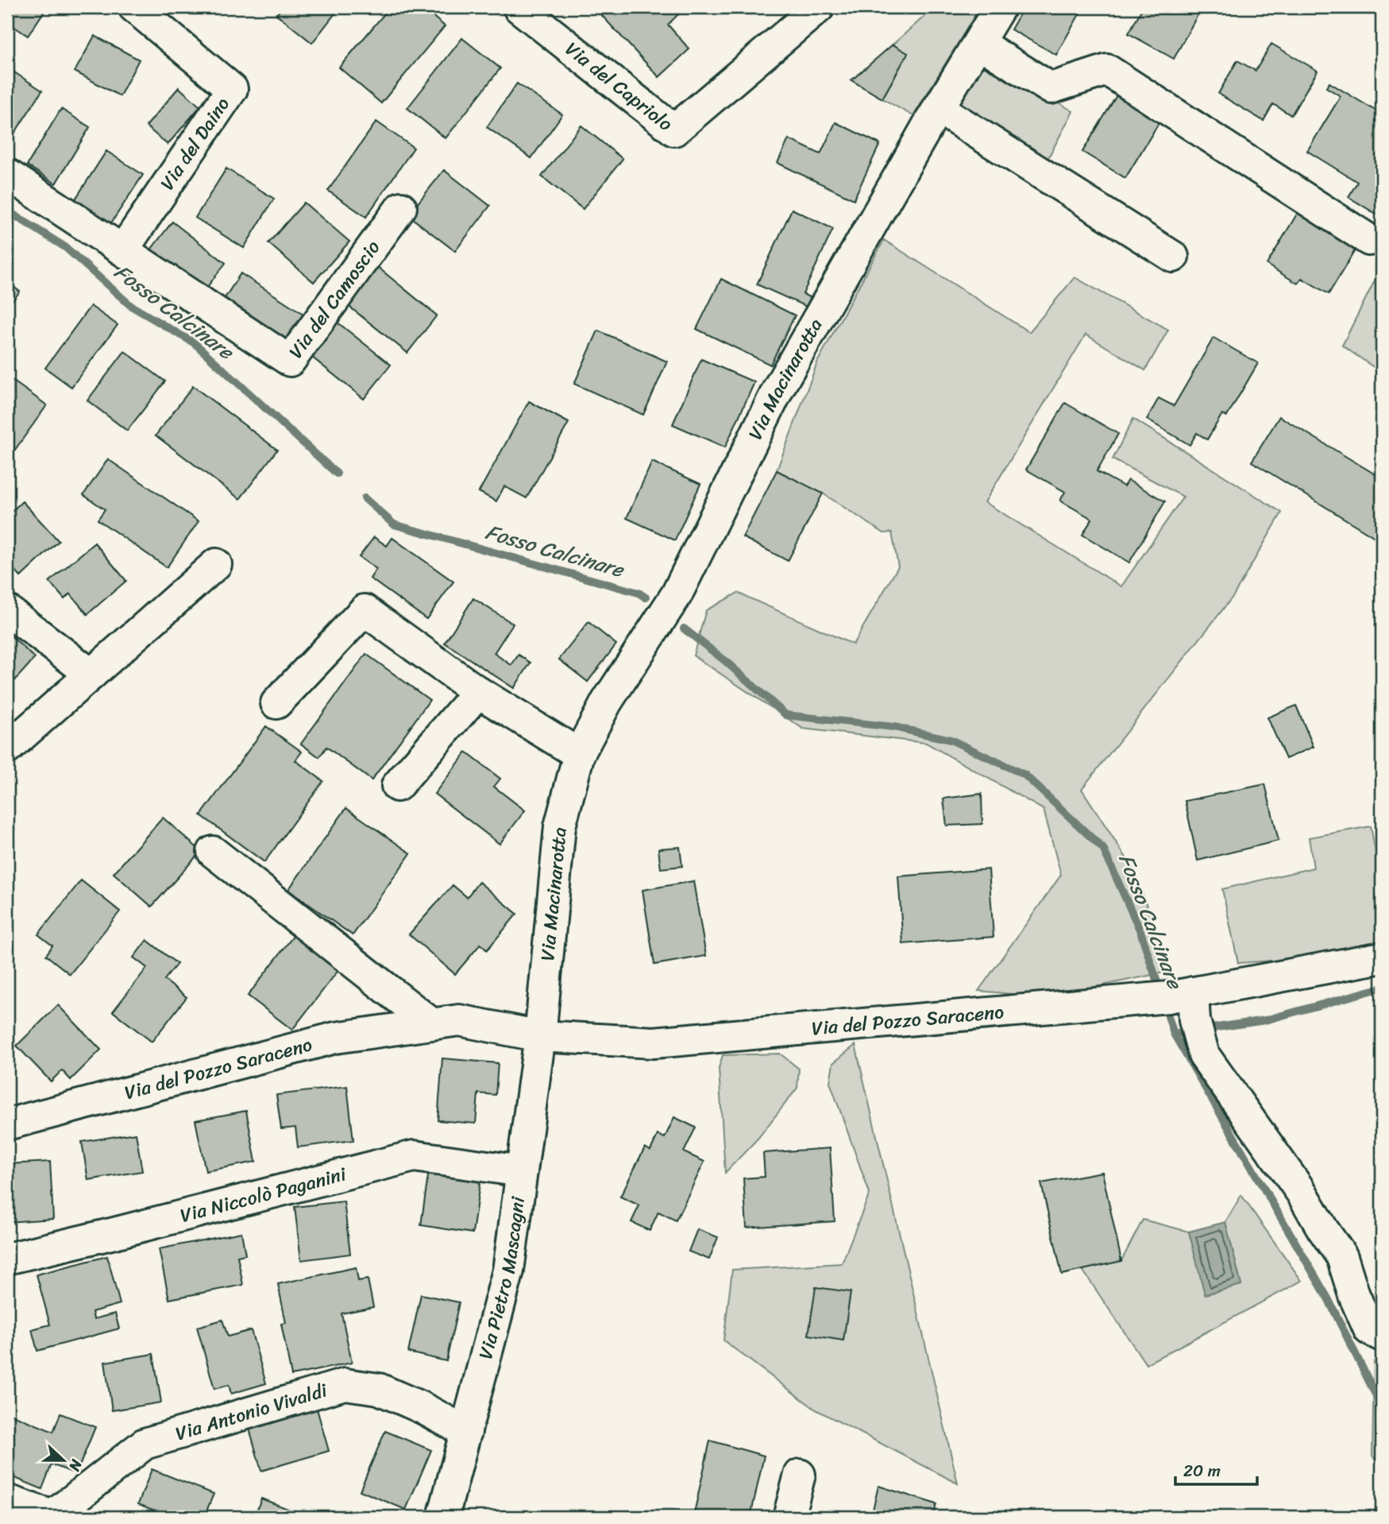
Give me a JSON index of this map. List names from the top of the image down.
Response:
{
  "streets": {
    "street": [
      "Via del Capriolo",
      "Via del Daino",
      "Via del Camoscio",
      "Via Macinarotta",
      "Via del Pozzo Saraceno",
      "Via Niccolò Paganini",
      "Via Pietro Mascagni",
      "Via Antonio Vivaldi"
    ]
  },
  "crossings": [
    ["Via del Daino", "Via del Camoscio"],
    ["Via Macinarotta", "Via del Pozzo Saraceno"],
    ["Via Macinarotta", "Via Pietro Mascagni"],
    ["Via del Pozzo Saraceno", "Via Pietro Mascagni"],
    ["Via Niccolò Paganini", "Via Pietro Mascagni"],
    ["Via Pietro Mascagni", "Via Antonio Vivaldi"]
  ],
  "water": ["Fosso Calcinare"],
  "scale_bar": "20 m",
  "north": "right"
}
